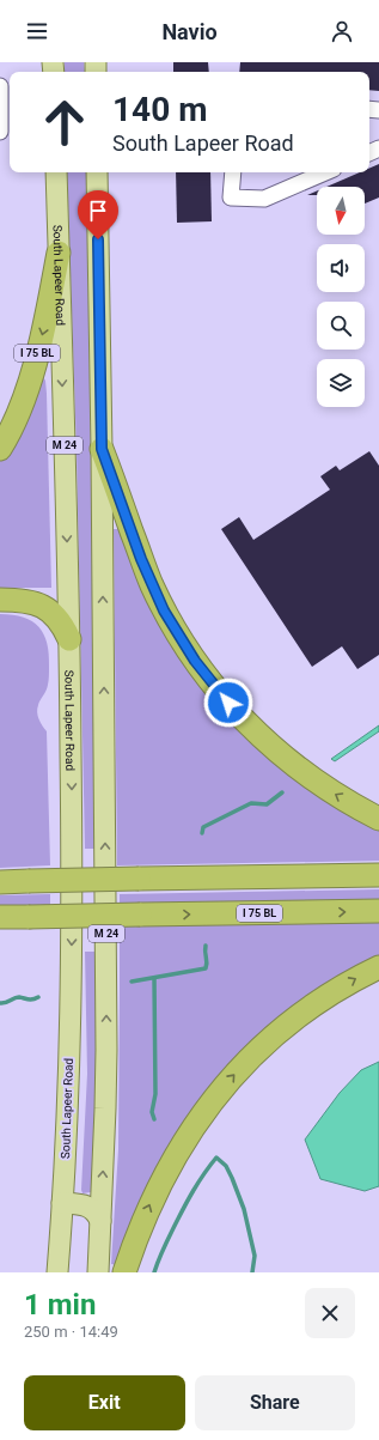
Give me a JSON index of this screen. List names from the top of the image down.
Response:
{
  "streets": {
    "highway": ["I 75 BL"],
    "main road": ["South Lapeer Road", "M 24"]
  },
  "crossings": [
    ["South Lapeer Road", "I 75 BL"]
  ],
  "north": "bottom",
  "page": {
    "header": "Navio",
    "turn": ["140 m", "South Lapeer Road"],
    "heading": ["1 min", "250 m · 14:49"],
    "buttons": ["Exit", "Share"]
  }
}
